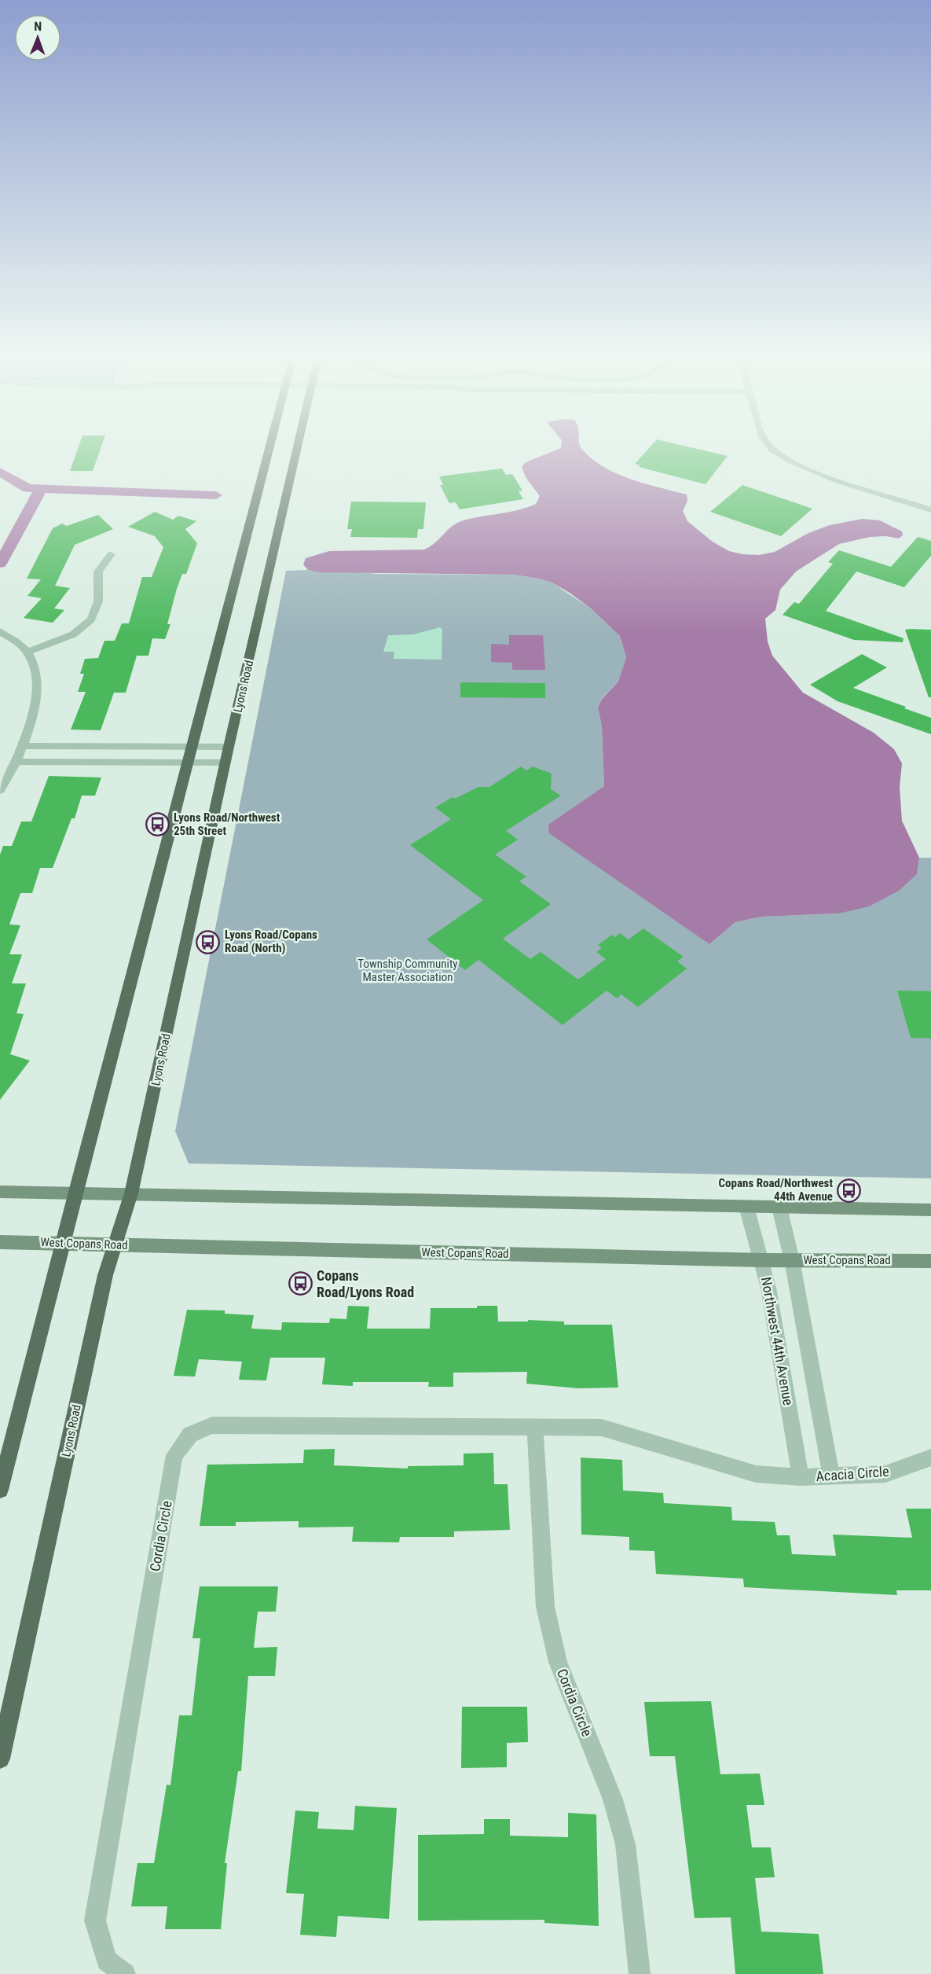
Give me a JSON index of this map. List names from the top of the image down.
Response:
{
  "streets": {
    "main road": ["Lyons Road", "West Copans Road"],
    "street": ["Northwest 44th Avenue", "Acacia Circle", "Cordia Circle"]
  },
  "crossings": [
    ["Lyons Road", "West Copans Road"],
    ["West Copans Road", "Northwest 44th Avenue"],
    ["Northwest 44th Avenue", "Acacia Circle"],
    ["Northwest 44th Avenue", "Cordia Circle"],
    ["Acacia Circle", "Cordia Circle"]
  ],
  "parks": ["Township Community Master Association"],
  "places": {
    "bus stop": [
      "Lyons Road/Northwest 25th Street",
      "Lyons Road/Copans Road (North)",
      "Copans Road/Northwest 44th Avenue",
      "Copans Road/Lyons Road"
    ]
  },
  "north": "top"
}
